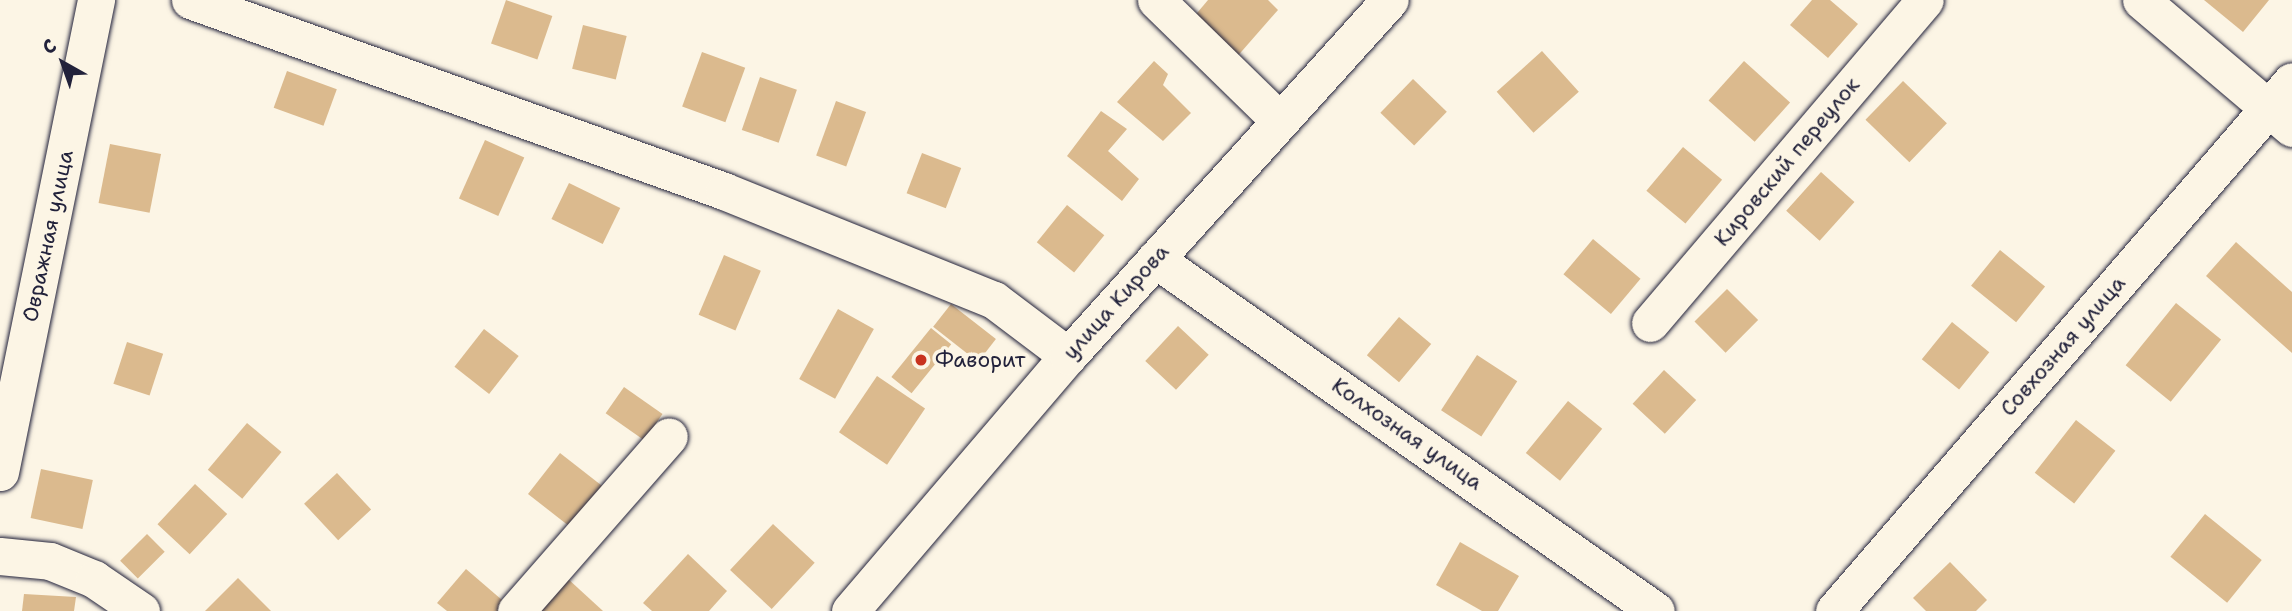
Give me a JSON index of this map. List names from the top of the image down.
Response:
{
  "streets": {
    "street": [
      "Кировский переулок",
      "Овражная улица",
      "улица Кирова",
      "Совхозная улица",
      "Колхозная улица"
    ]
  },
  "crossings": [
    ["улица Кирова", "Колхозная улица"]
  ],
  "places": ["Фаворит"],
  "north": "top left"
}
